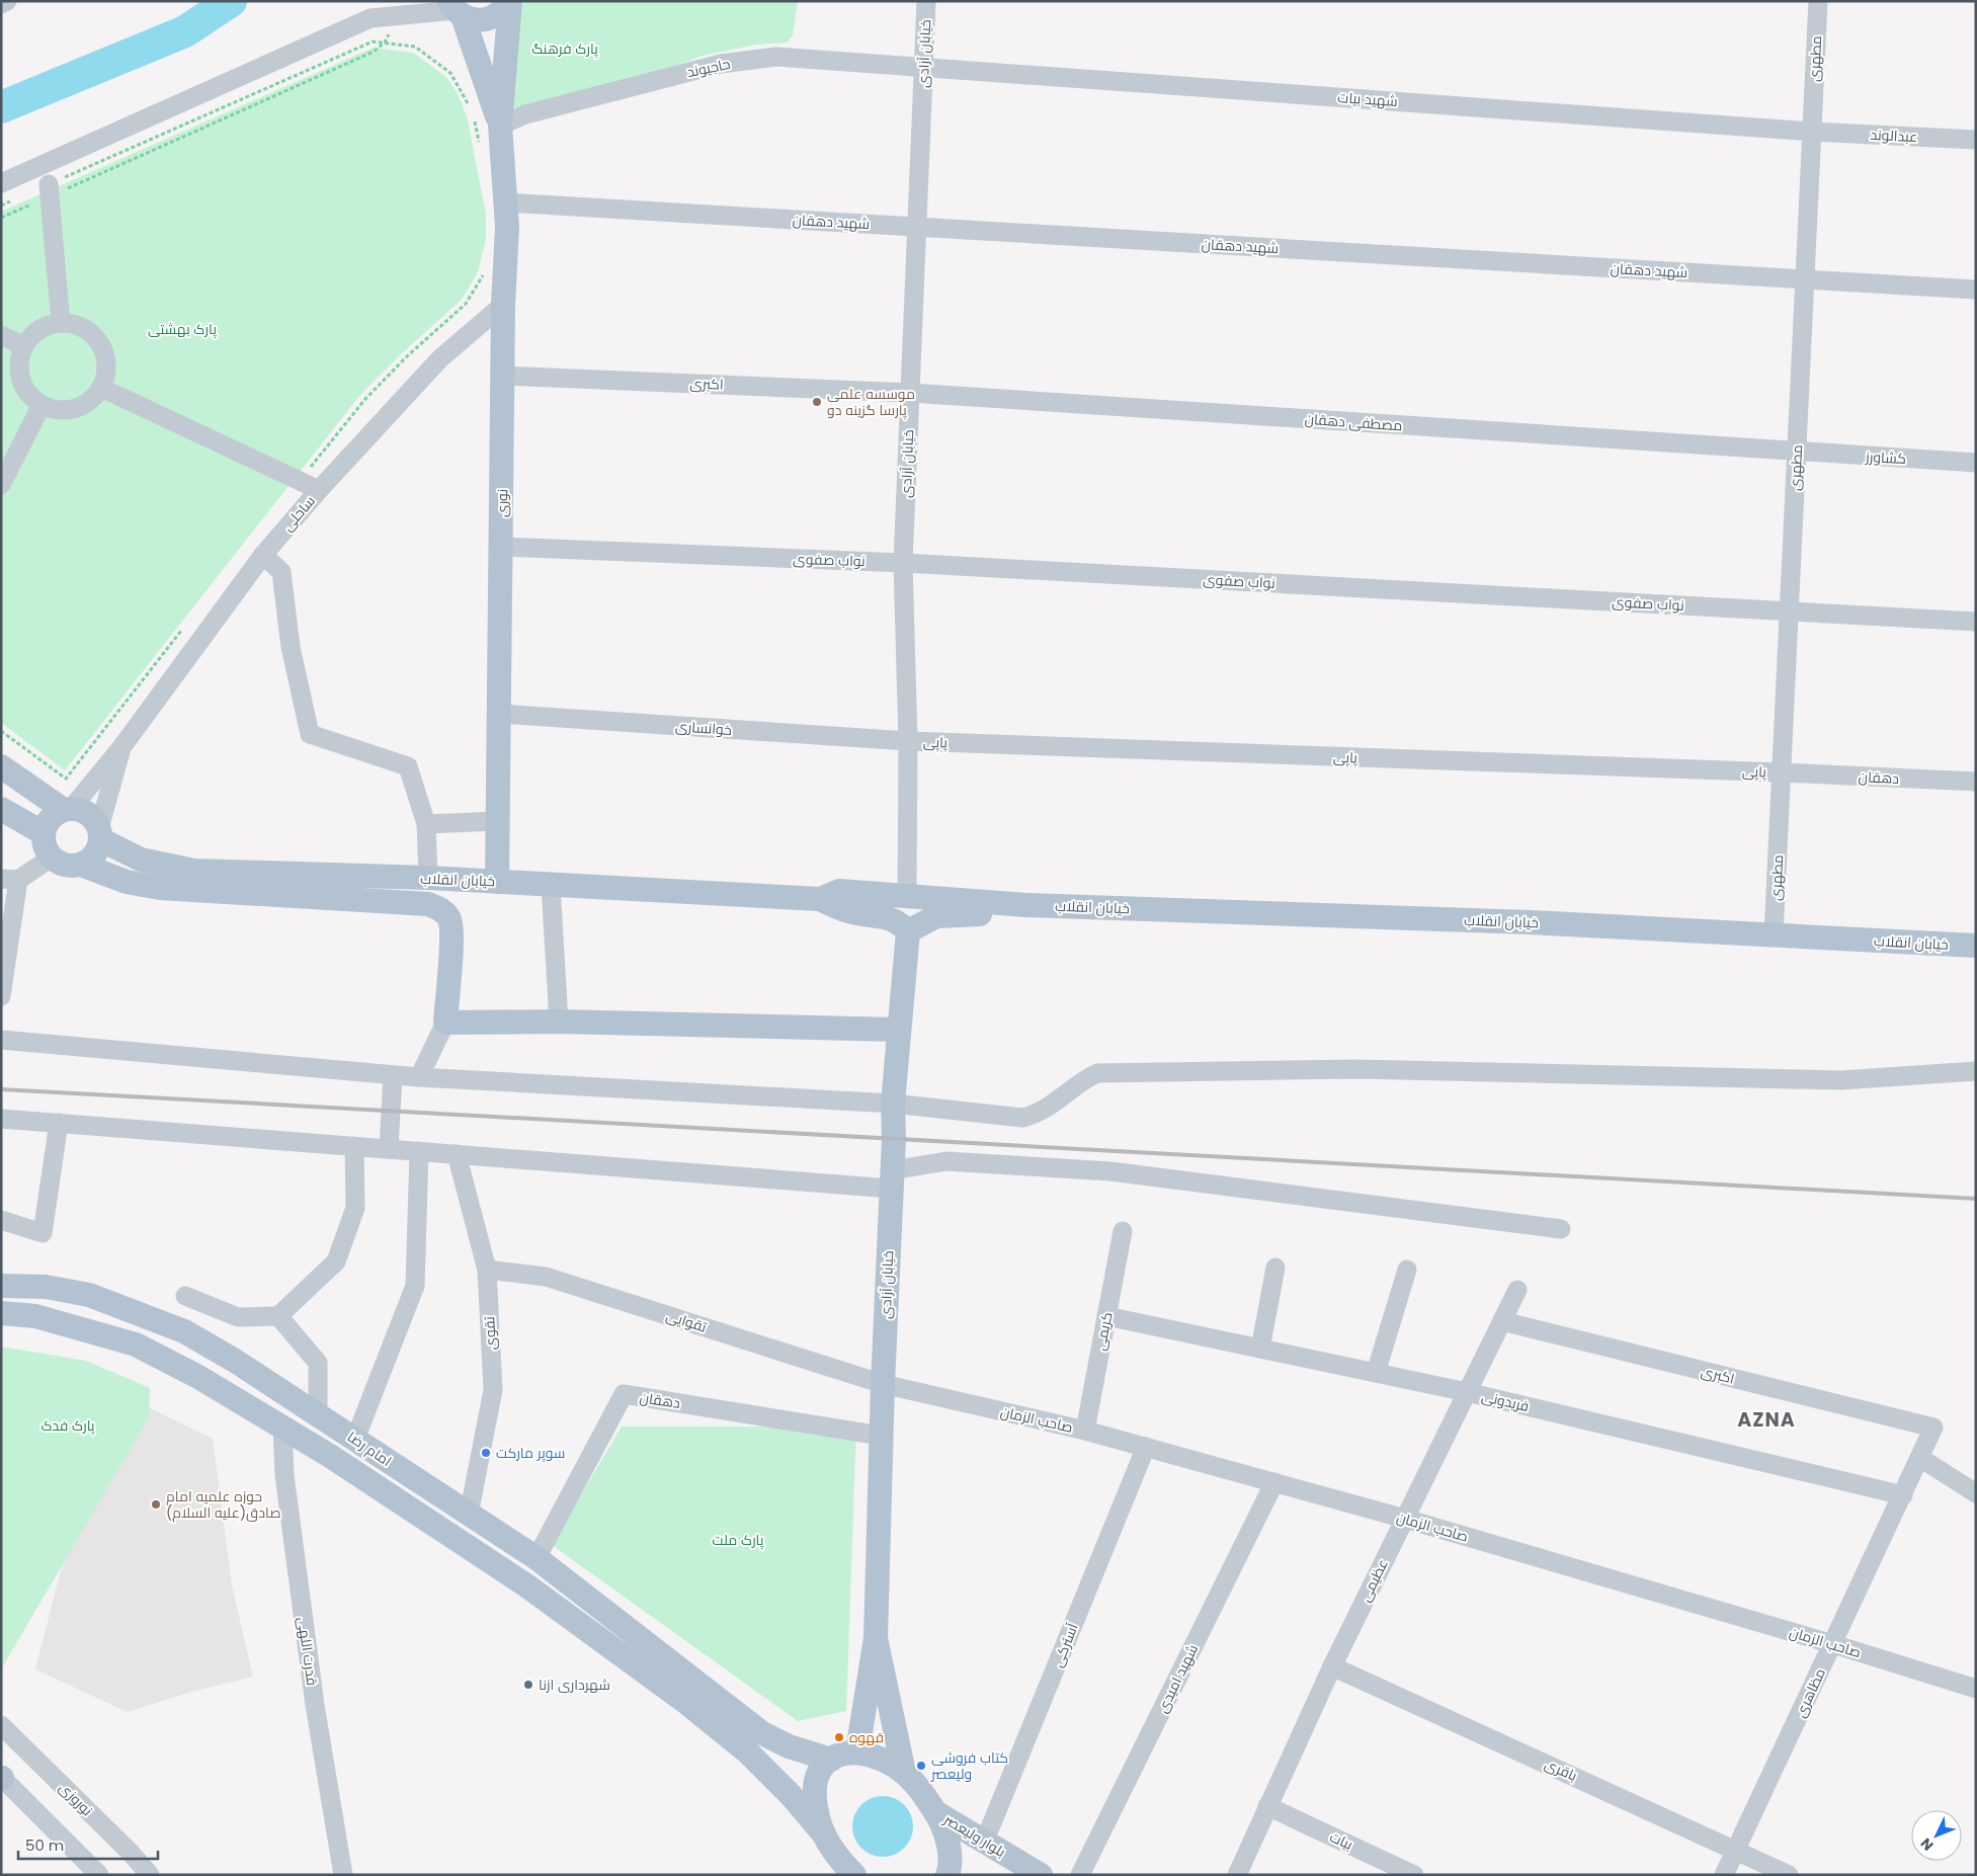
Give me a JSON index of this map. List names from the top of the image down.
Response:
{
  "streets": {
    "main road": [
      "خیابان آزادی",
      "نوری",
      "خیابان انقلاب",
      "امام رضا",
      "بلوار ولیعصر"
    ],
    "street": [
      "مطهری",
      "حاجیوند",
      "شهید بیات",
      "عبدالوند",
      "شهید دهقان",
      "اکبری",
      "مصطفی دهقان",
      "کشاورز",
      "ساحلی",
      "نواب صفوی",
      "خوانساری",
      "پاپی",
      "دهقان",
      "تقوایی",
      "کریمی",
      "تقوی",
      "فریدونی",
      "صاحب الزمان",
      "عظیمی",
      "آسترکی",
      "قدرت اللهی",
      "شهید امیدی",
      "مظاهری",
      "باقری",
      "نوروزی",
      "بیات"
    ]
  },
  "crossings": [
    ["خیابان آزادی", "حاجیوند"],
    ["خیابان آزادی", "شهید بیات"],
    ["خیابان آزادی", "شهید دهقان"],
    ["خیابان آزادی", "اکبری"],
    ["خیابان آزادی", "مصطفی دهقان"],
    ["خیابان آزادی", "نواب صفوی"],
    ["خیابان آزادی", "خوانساری"],
    ["خیابان آزادی", "پاپی"],
    ["خیابان آزادی", "دهقان"],
    ["خیابان آزادی", "خیابان انقلاب"],
    ["خیابان آزادی", "تقوایی"],
    ["خیابان آزادی", "صاحب الزمان"],
    ["مطهری", "شهید بیات"],
    ["مطهری", "عبدالوند"],
    ["مطهری", "شهید دهقان"],
    ["مطهری", "مصطفی دهقان"],
    ["مطهری", "کشاورز"],
    ["مطهری", "نواب صفوی"],
    ["مطهری", "پاپی"],
    ["مطهری", "دهقان"],
    ["مطهری", "خیابان انقلاب"],
    ["حاجیوند", "شهید بیات"],
    ["حاجیوند", "نوری"],
    ["شهید بیات", "عبدالوند"],
    ["شهید دهقان", "نوری"],
    ["اکبری", "مصطفی دهقان"],
    ["اکبری", "نوری"],
    ["اکبری", "عظیمی"],
    ["اکبری", "مظاهری"],
    ["مصطفی دهقان", "کشاورز"],
    ["نوری", "ساحلی"],
    ["نوری", "نواب صفوی"],
    ["نوری", "خوانساری"],
    ["نوری", "خیابان انقلاب"],
    ["ساحلی", "خیابان انقلاب"],
    ["خوانساری", "پاپی"],
    ["پاپی", "دهقان"],
    ["دهقان", "امام رضا"],
    ["تقوایی", "تقوی"],
    ["تقوایی", "صاحب الزمان"],
    ["کریمی", "فریدونی"],
    ["کریمی", "صاحب الزمان"],
    ["تقوی", "امام رضا"],
    ["فریدونی", "عظیمی"],
    ["فریدونی", "مظاهری"],
    ["صاحب الزمان", "عظیمی"],
    ["صاحب الزمان", "آسترکی"],
    ["صاحب الزمان", "شهید امیدی"],
    ["صاحب الزمان", "مظاهری"],
    ["امام رضا", "قدرت اللهی"],
    ["عظیمی", "باقری"],
    ["عظیمی", "بیات"],
    ["آسترکی", "بلوار ولیعصر"],
    ["مظاهری", "باقری"]
  ],
  "districts": ["AZNA"],
  "parks": [
    "پارک فرهنگ",
    "پارک بهشتی",
    "پارک فدک",
    "پارک ملت"
  ],
  "places": [
    "موسسه علمی پارسا گزینه دو",
    "سوپر مارکت",
    "حوزه علمیه امام صادق(علیه السلام)",
    "شهرداری ازنا",
    "قهوه",
    "کتاب فروشی ولیعصر"
  ],
  "scale_bar": "50 m",
  "north": "bottom left"
}
